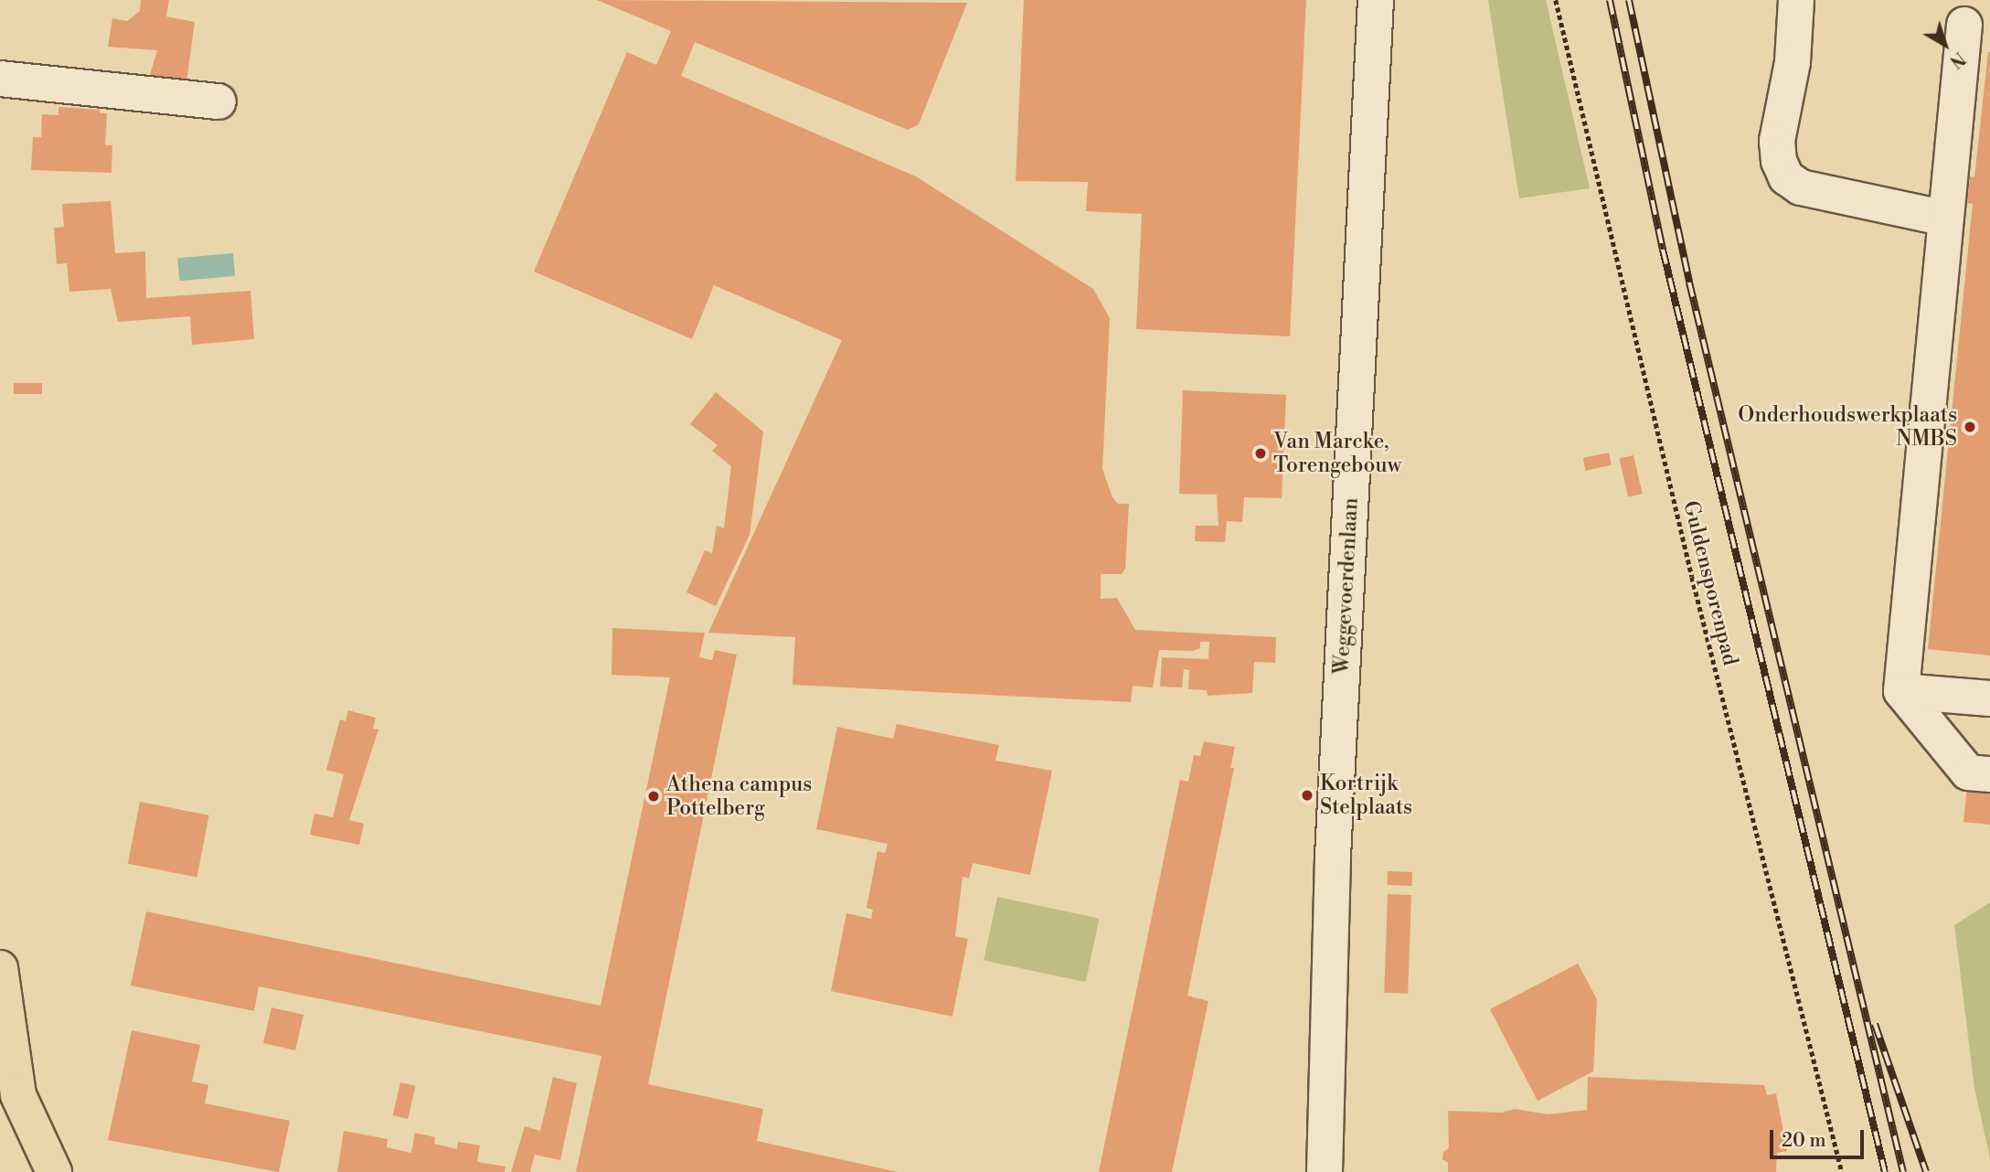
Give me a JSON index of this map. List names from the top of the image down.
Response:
{
  "streets": {
    "street": ["Weggevoerdenlaan"],
    "path": ["Guldensporenpad"]
  },
  "places": [
    "Onderhoudswerkplaats NMBS",
    "Van Marcke, Torengebouw",
    "Kortrijk Stelplaats",
    "Athena campus Pottelberg"
  ],
  "scale_bar": "20 m",
  "north": "bottom right"
}
